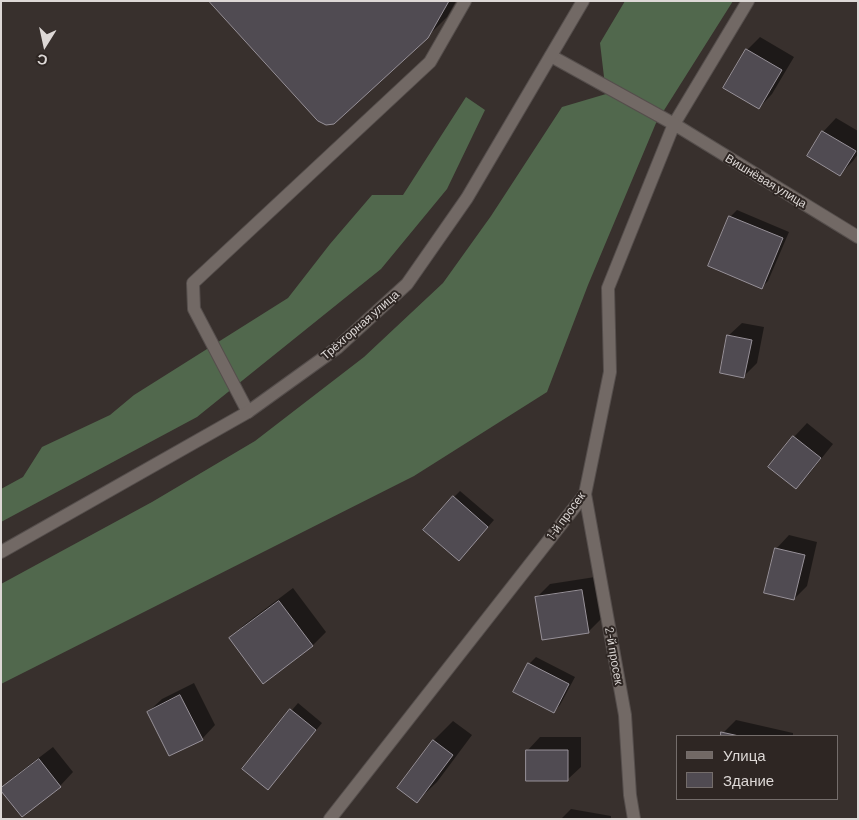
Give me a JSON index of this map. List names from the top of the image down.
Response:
{
  "streets": {
    "street": [
      "Вишнёвая улица",
      "Трёхгорная улица",
      "1-й просек",
      "2-й просек"
    ]
  },
  "crossings": [
    ["Вишнёвая улица", "Трёхгорная улица"],
    ["Вишнёвая улица", "1-й просек"],
    ["1-й просек", "2-й просек"]
  ],
  "legend": ["Улица", "Здание"],
  "north": "bottom"
}
